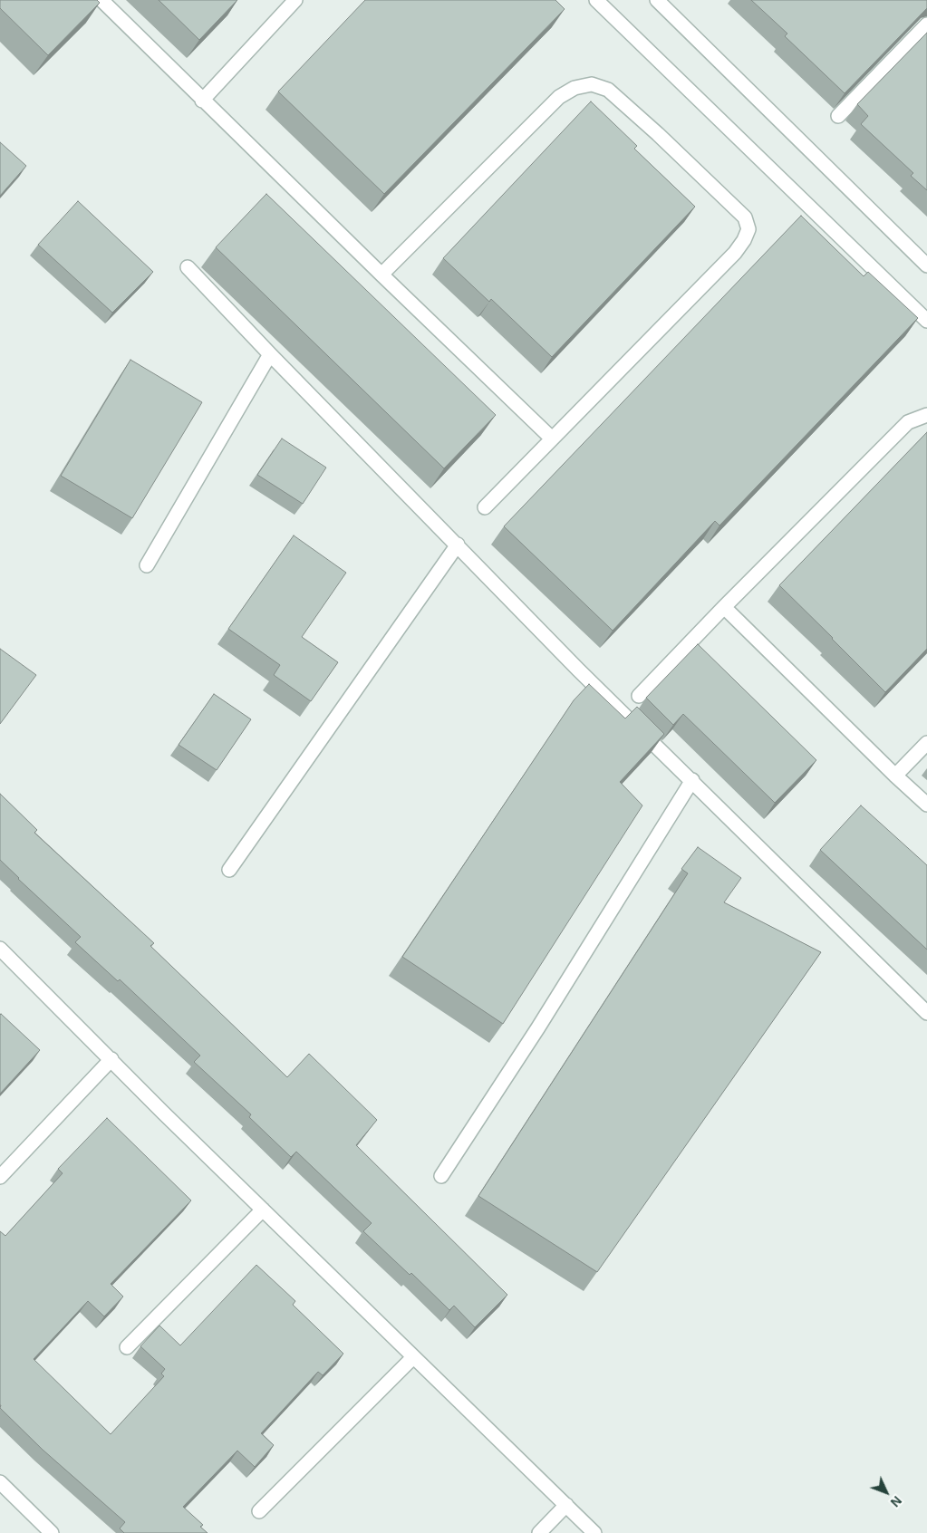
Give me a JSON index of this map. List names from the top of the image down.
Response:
{
  "north": "bottom right"
}
